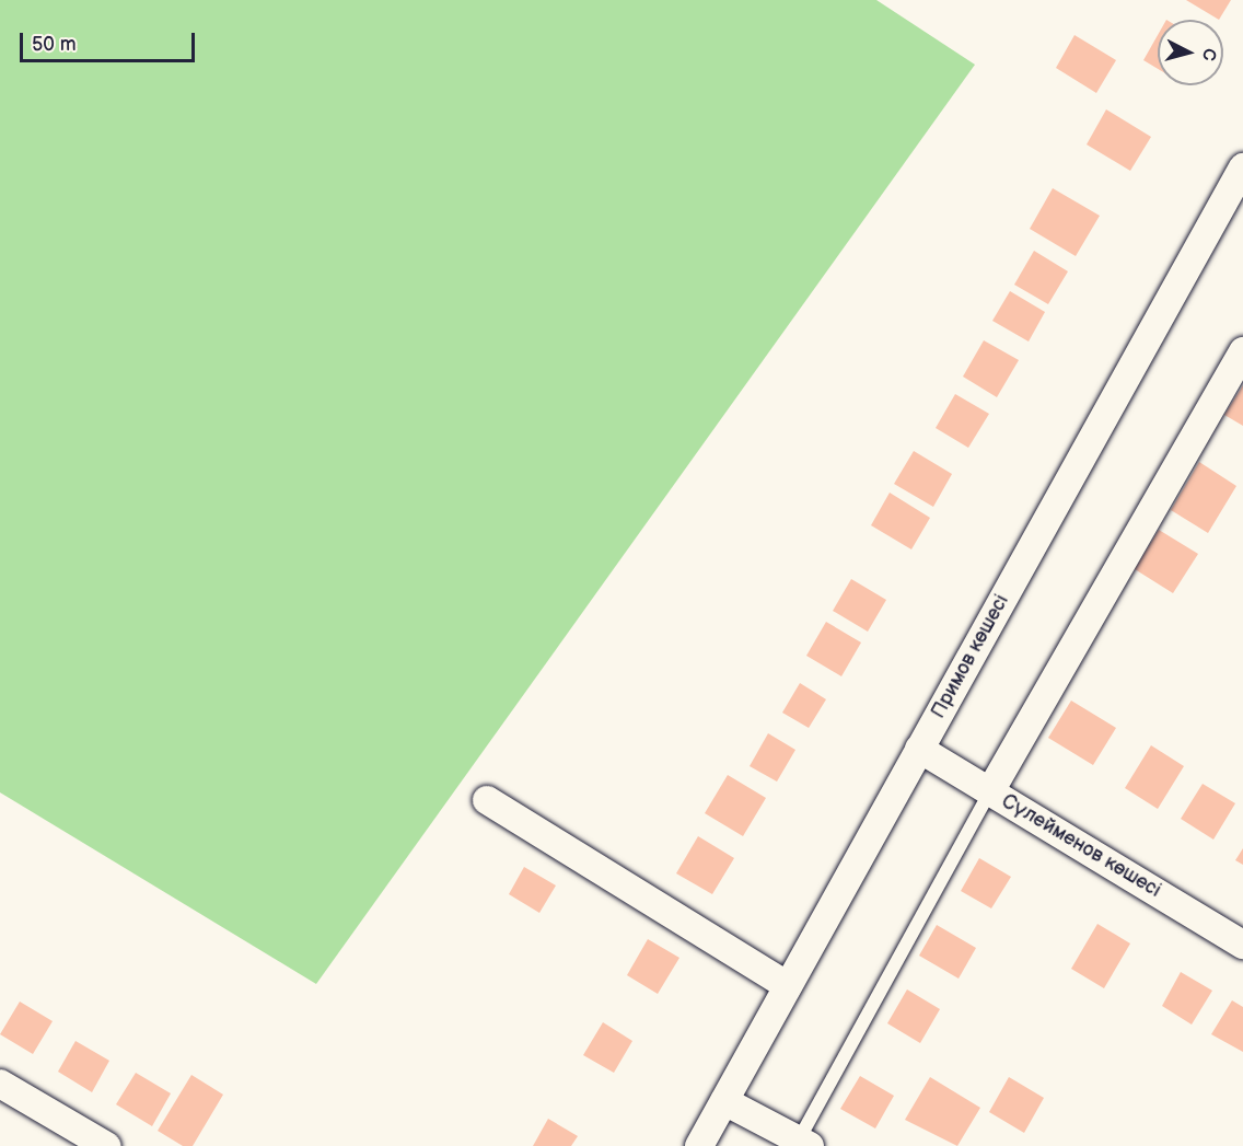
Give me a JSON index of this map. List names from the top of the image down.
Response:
{
  "streets": {
    "street": ["Примов көшесі", "Сүлейменов көшесі"]
  },
  "crossings": [
    ["Примов көшесі", "Сүлейменов көшесі"]
  ],
  "scale_bar": "50 m",
  "north": "right"
}
